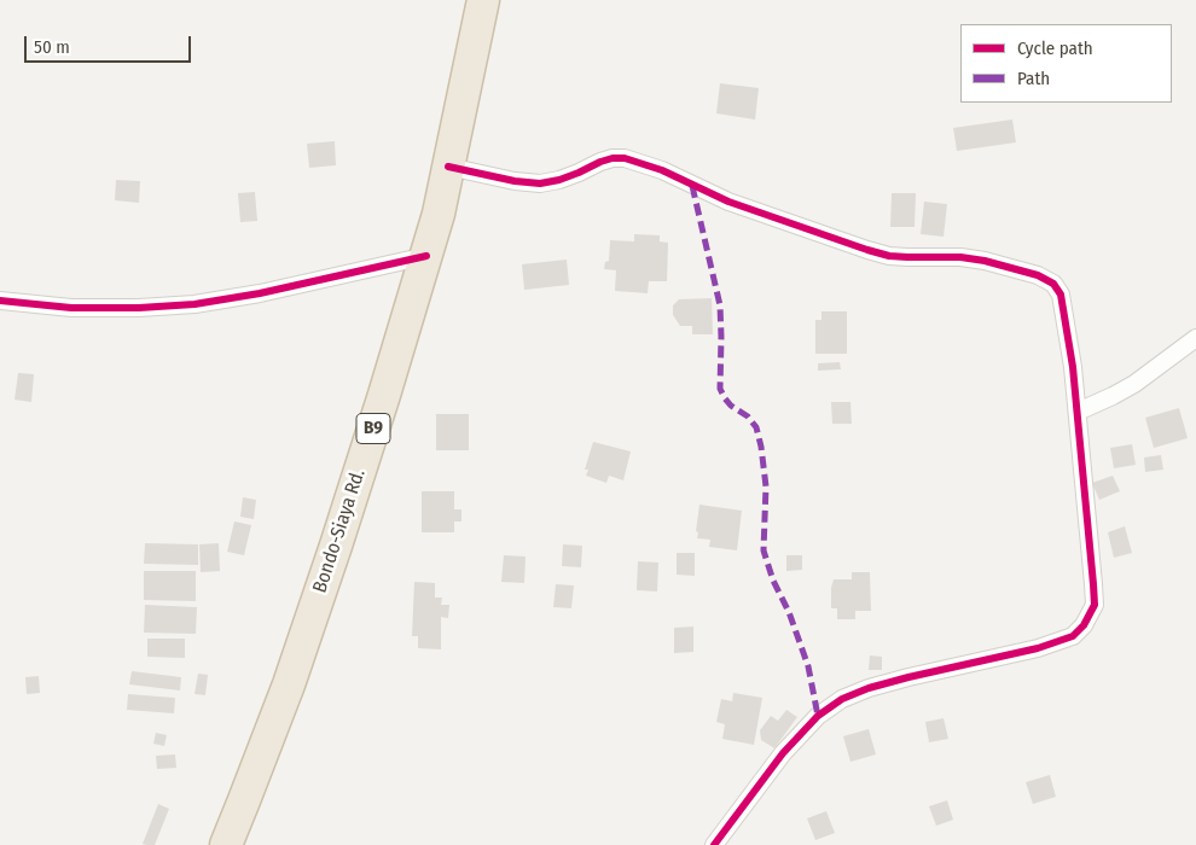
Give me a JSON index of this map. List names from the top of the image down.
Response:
{
  "streets": {
    "highway": ["B9", "Bondo-Siaya Rd."]
  },
  "legend": ["Cycle path", "Path"],
  "scale_bar": "50 m"
}
